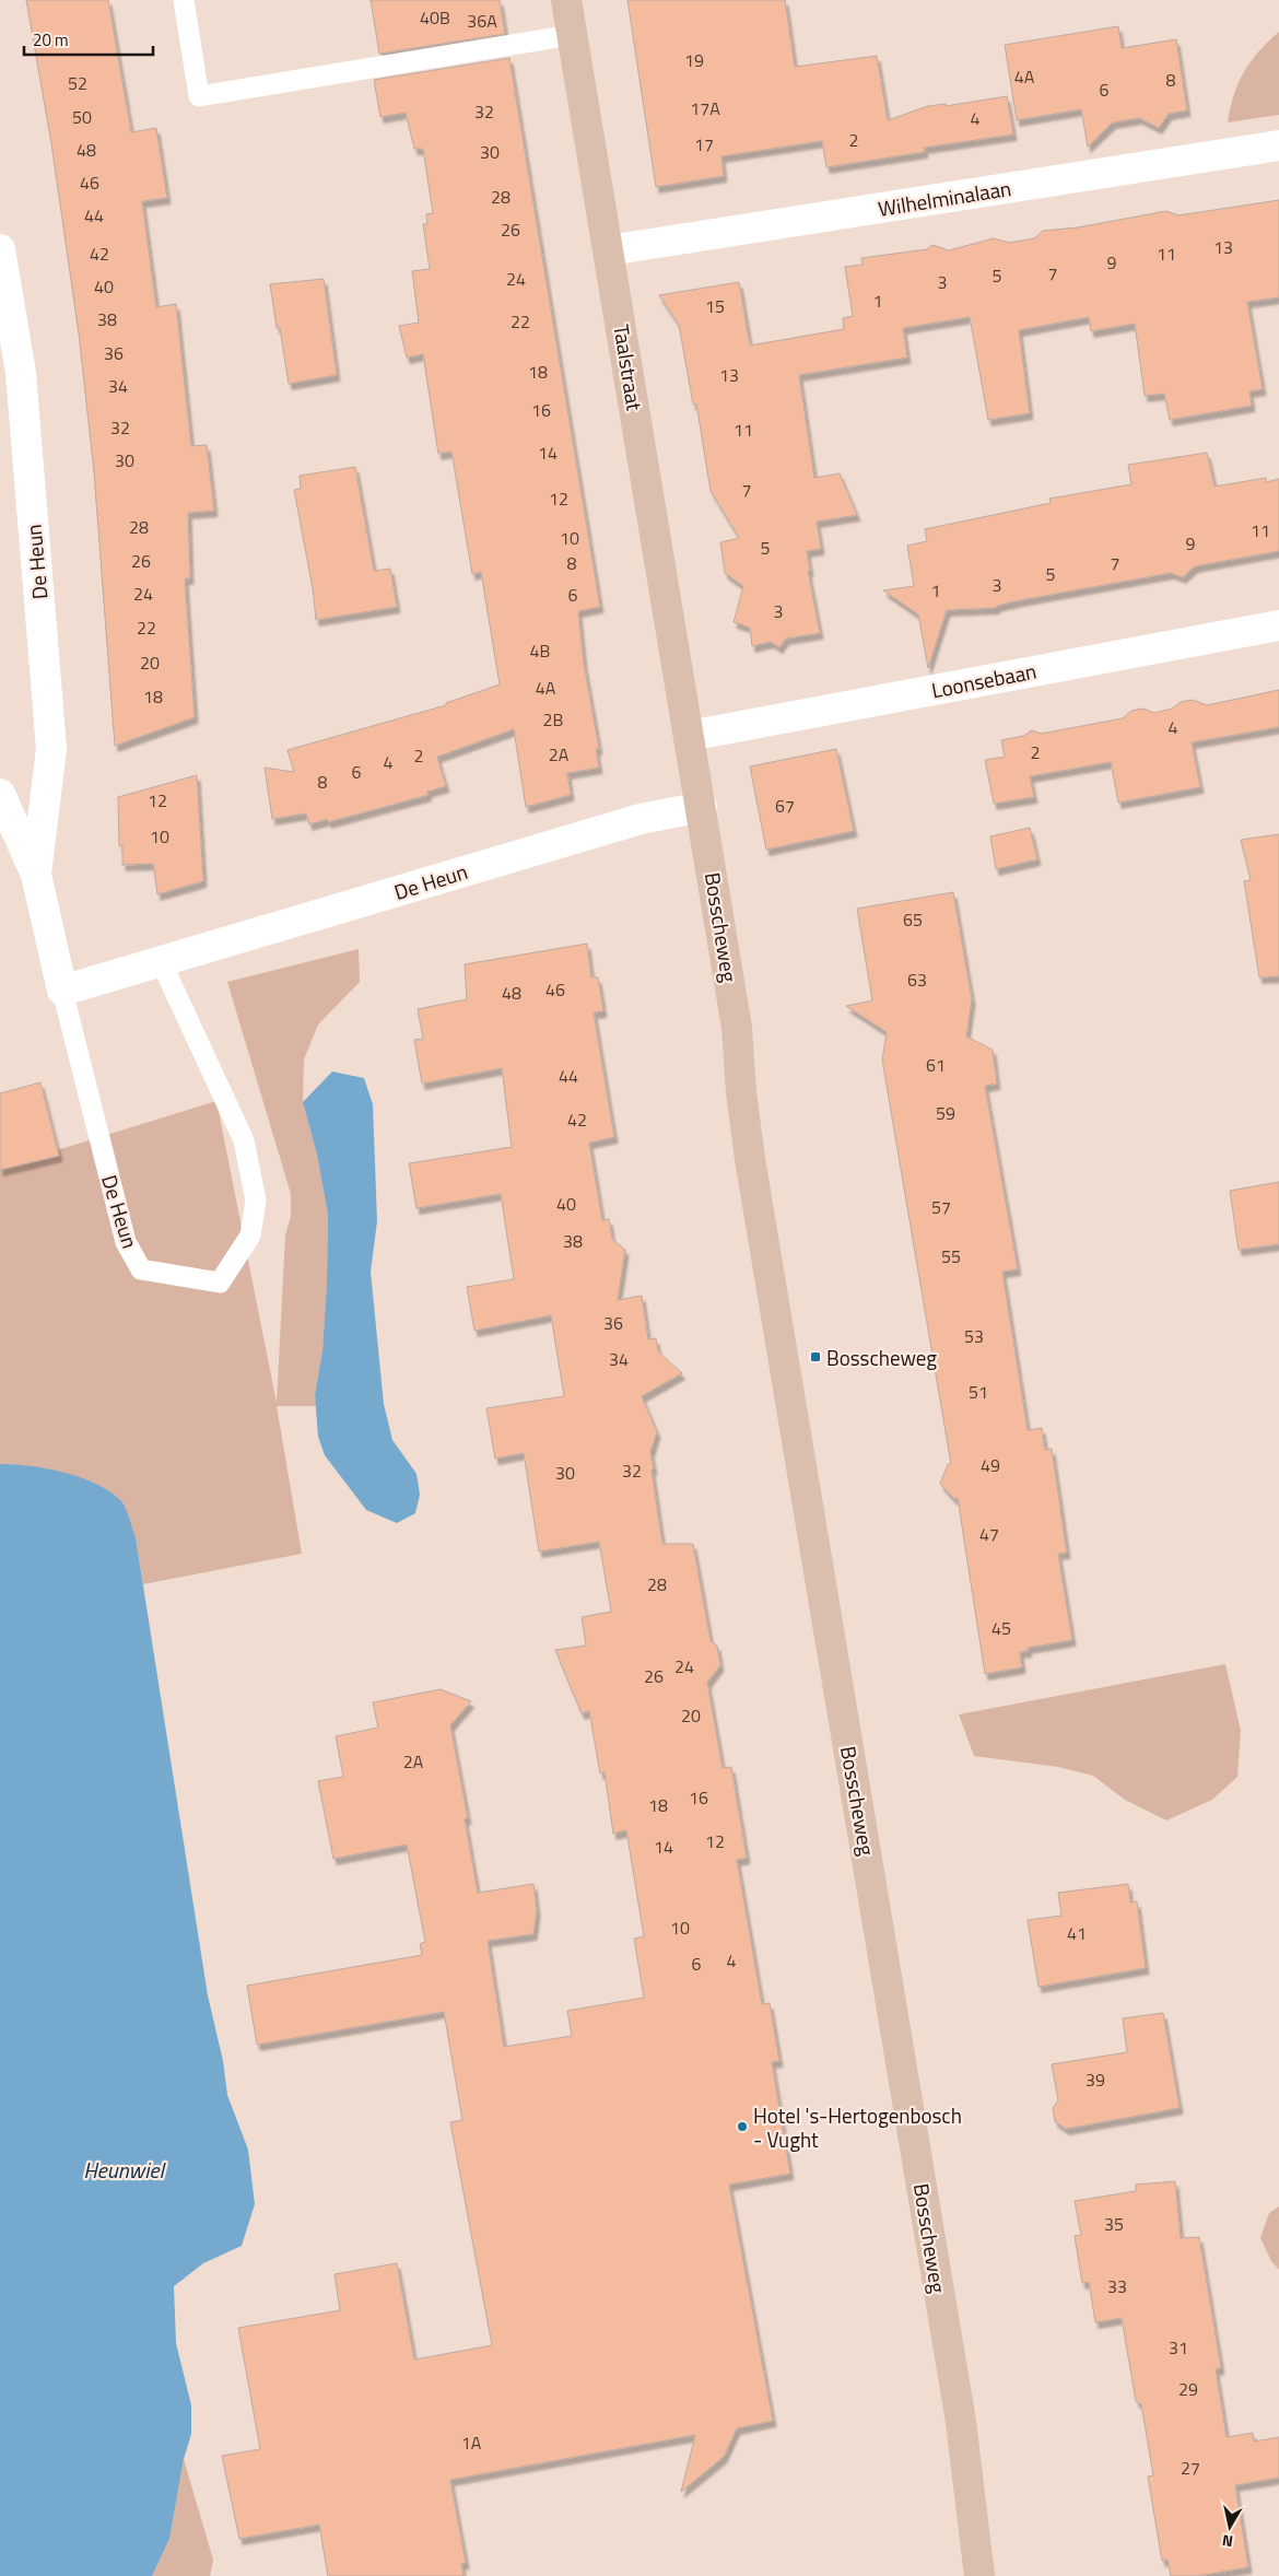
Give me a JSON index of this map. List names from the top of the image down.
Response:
{
  "streets": {
    "main road": ["Taalstraat", "Bosscheweg"],
    "street": ["Wilhelminalaan", "De Heun", "Loonsebaan"]
  },
  "crossings": [
    ["Wilhelminalaan", "Taalstraat"],
    ["Taalstraat", "Loonsebaan"],
    ["Taalstraat", "Bosscheweg"],
    ["De Heun", "Bosscheweg"],
    ["Loonsebaan", "Bosscheweg"]
  ],
  "water": ["Heunwiel"],
  "places": {
    "transit": ["Bosscheweg"],
    "other": ["Hotel 's-Hertogenbosch - Vught"]
  },
  "house_numbers": [
    "40B",
    "36A",
    "19",
    "4A",
    "8",
    "52",
    "6",
    "17A",
    "32",
    "50",
    "4",
    "2",
    "17",
    "48",
    "30",
    "46",
    "28",
    "44",
    "26",
    "13",
    "42",
    "11",
    "9",
    "7",
    "5",
    "24",
    "3",
    "40",
    "1",
    "15",
    "38",
    "22",
    "36",
    "18",
    "13",
    "34",
    "16",
    "32",
    "11",
    "14",
    "30",
    "7",
    "12",
    "28",
    "11",
    "10",
    "9",
    "5",
    "26",
    "8",
    "7",
    "5",
    "3",
    "1",
    "24",
    "6",
    "3",
    "22",
    "4B",
    "20",
    "4A",
    "18",
    "2B",
    "4",
    "2",
    "2A",
    "2",
    "4",
    "6",
    "8",
    "12",
    "67",
    "10",
    "65",
    "63",
    "46",
    "48",
    "61",
    "44",
    "59",
    "42",
    "40",
    "57",
    "38",
    "55",
    "36",
    "53",
    "34",
    "51",
    "49",
    "32",
    "30",
    "47",
    "28",
    "45",
    "24",
    "26",
    "20",
    "2A",
    "16",
    "18",
    "12",
    "14",
    "10",
    "41",
    "4",
    "6",
    "39",
    "35",
    "33",
    "31",
    "29",
    "1A",
    "27"
  ],
  "scale_bar": "20 m",
  "north": "bottom"
}
